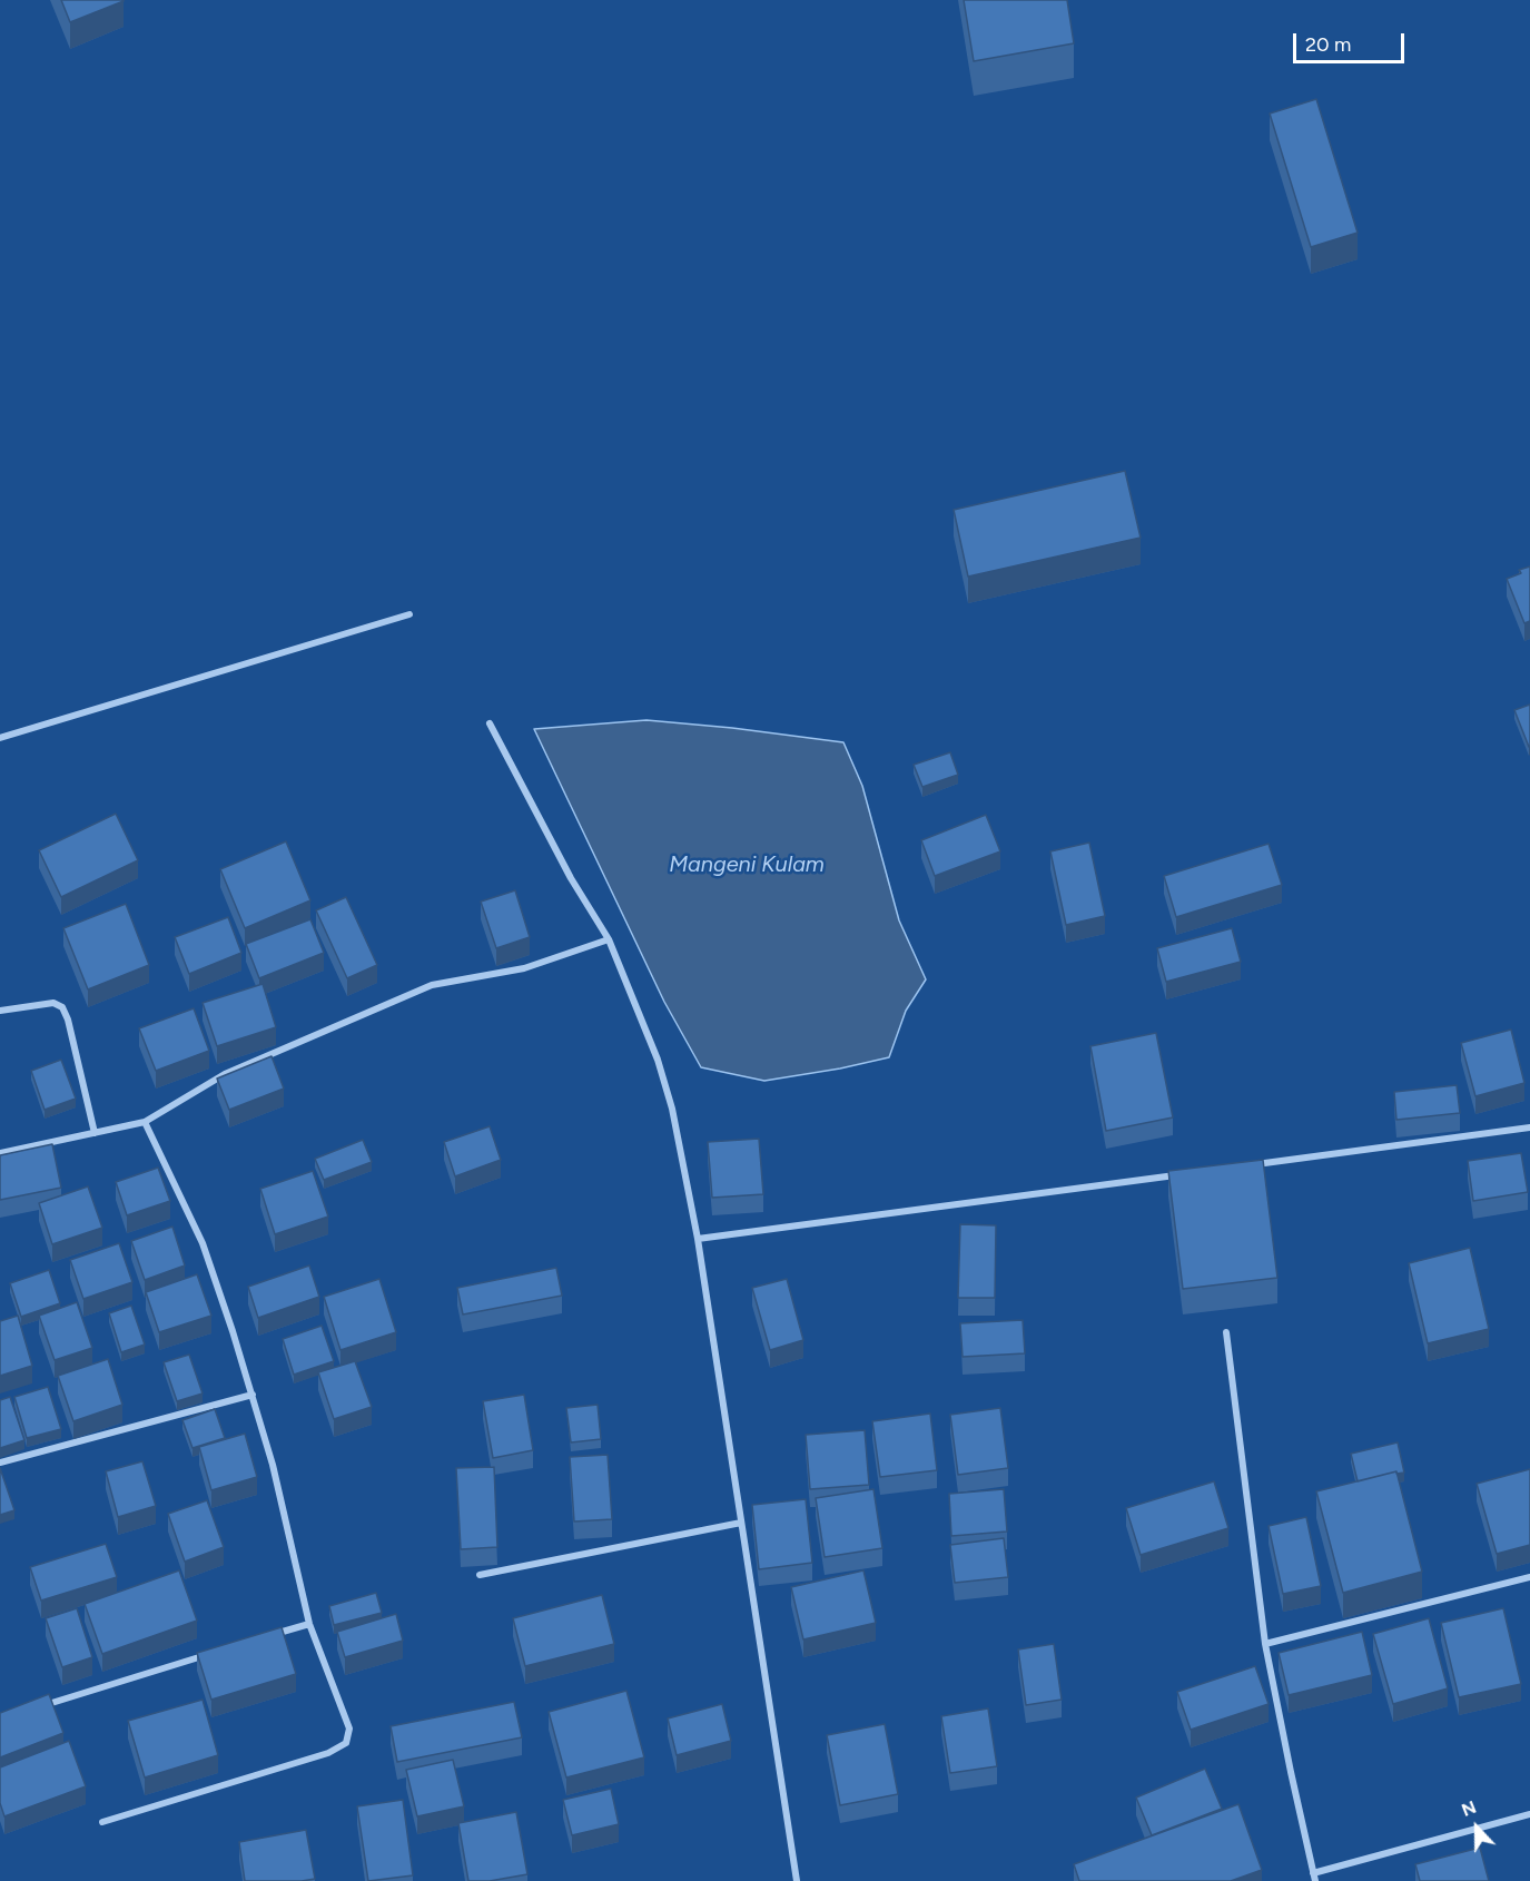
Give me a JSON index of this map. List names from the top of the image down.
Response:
{
  "water": ["Mangeni Kulam"],
  "scale_bar": "20 m",
  "north": "top"
}
